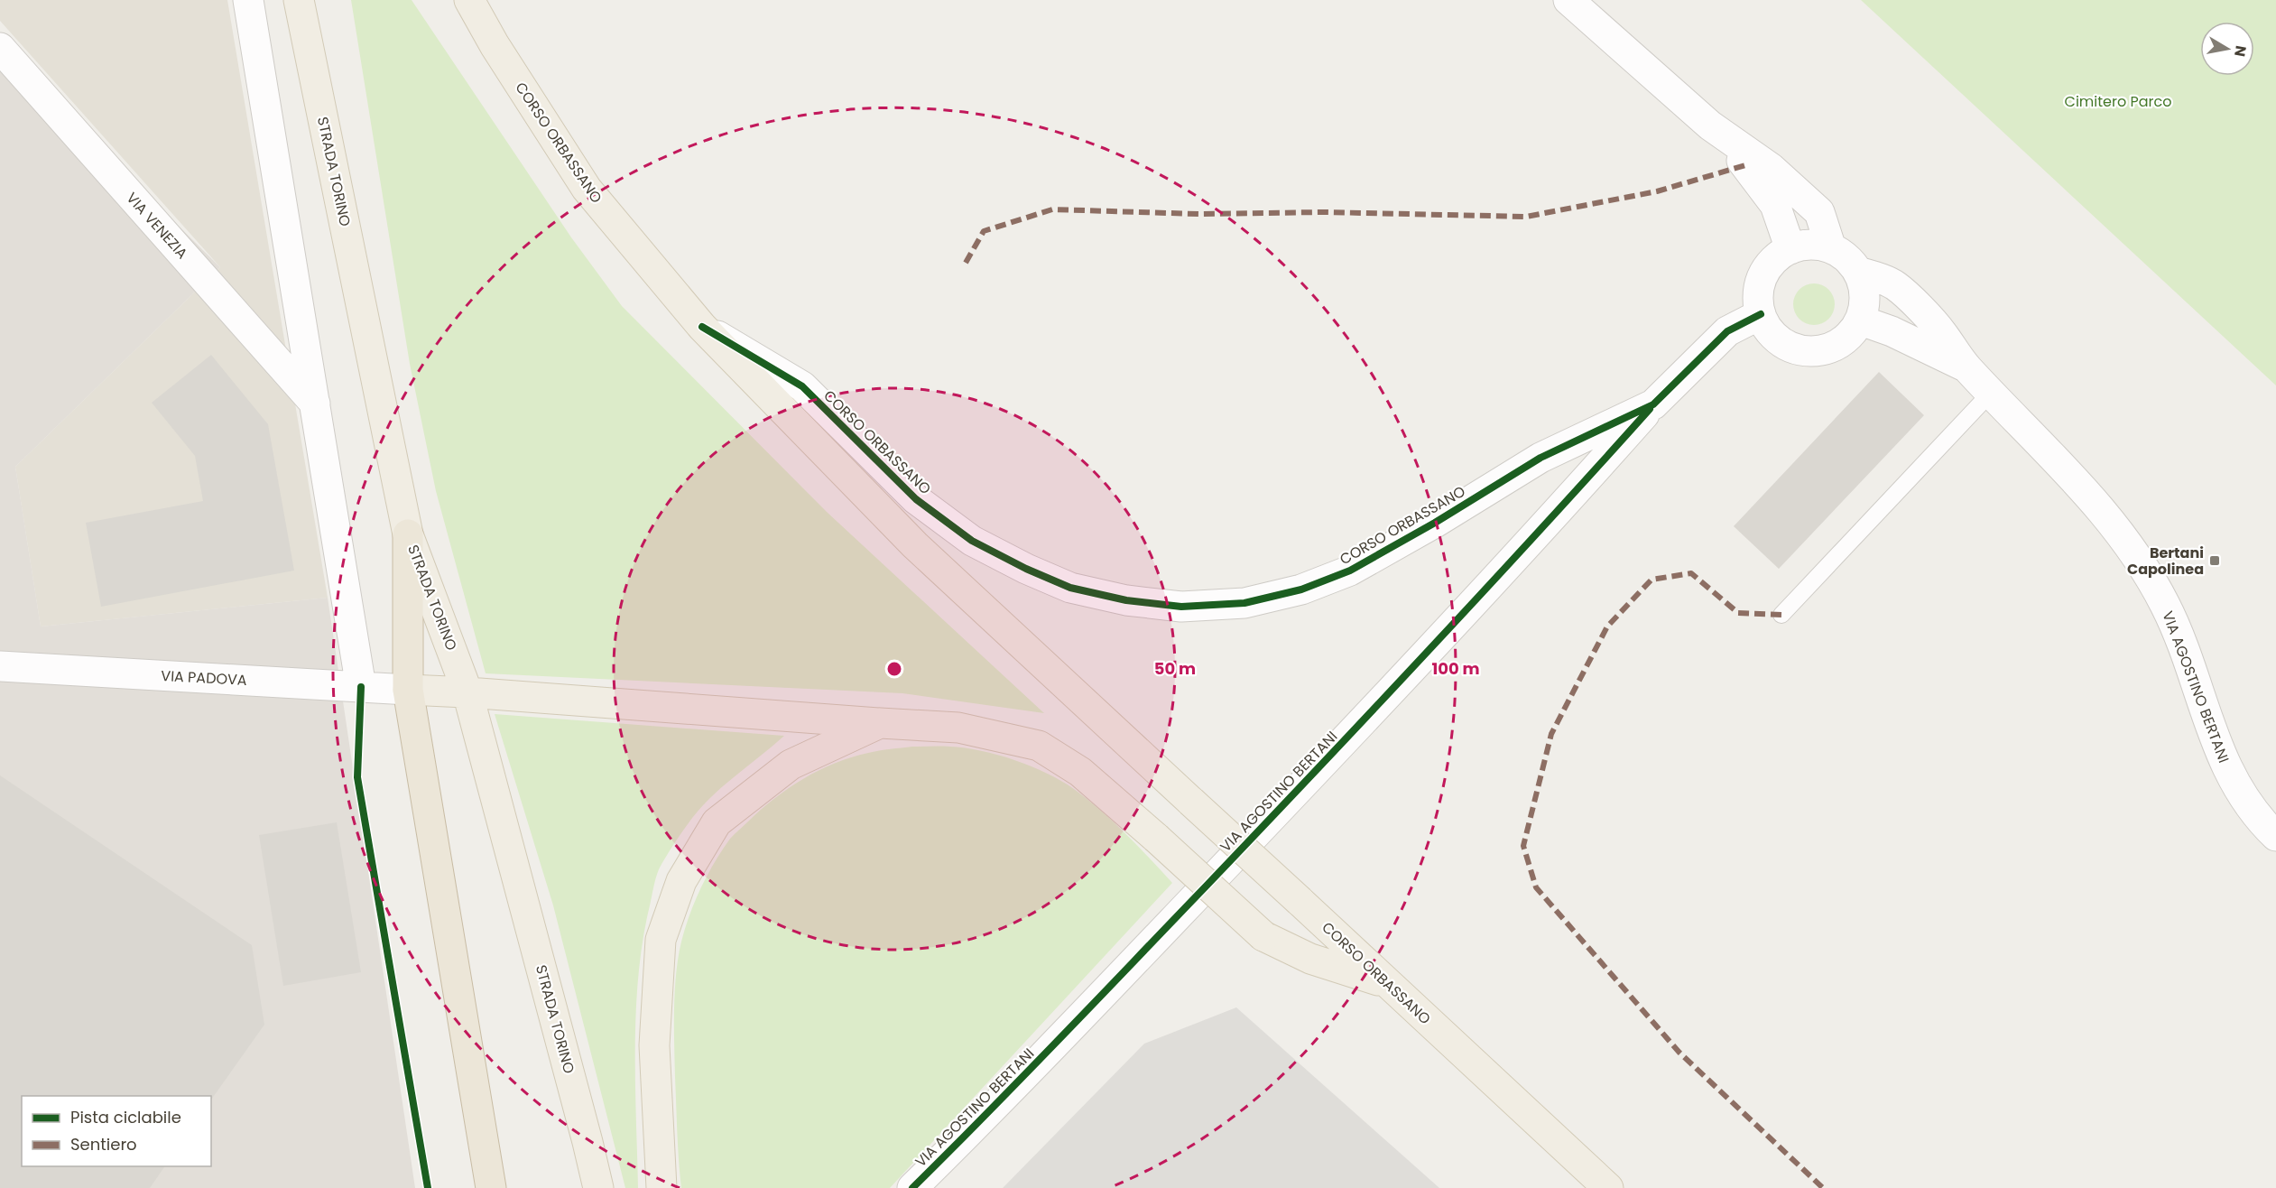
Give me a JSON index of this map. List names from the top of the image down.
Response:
{
  "streets": {
    "main road": ["CORSO ORBASSANO", "STRADA TORINO"],
    "street": ["VIA VENEZIA", "VIA PADOVA", "VIA AGOSTINO BERTANI"]
  },
  "crossings": [
    ["CORSO ORBASSANO", "VIA AGOSTINO BERTANI"]
  ],
  "parks": ["Cimitero Parco"],
  "places": {
    "transit": ["Bertani Capolinea"]
  },
  "legend": ["Pista ciclabile", "Sentiero"],
  "north": "right",
  "rings": ["50 m", "100 m"]
}
